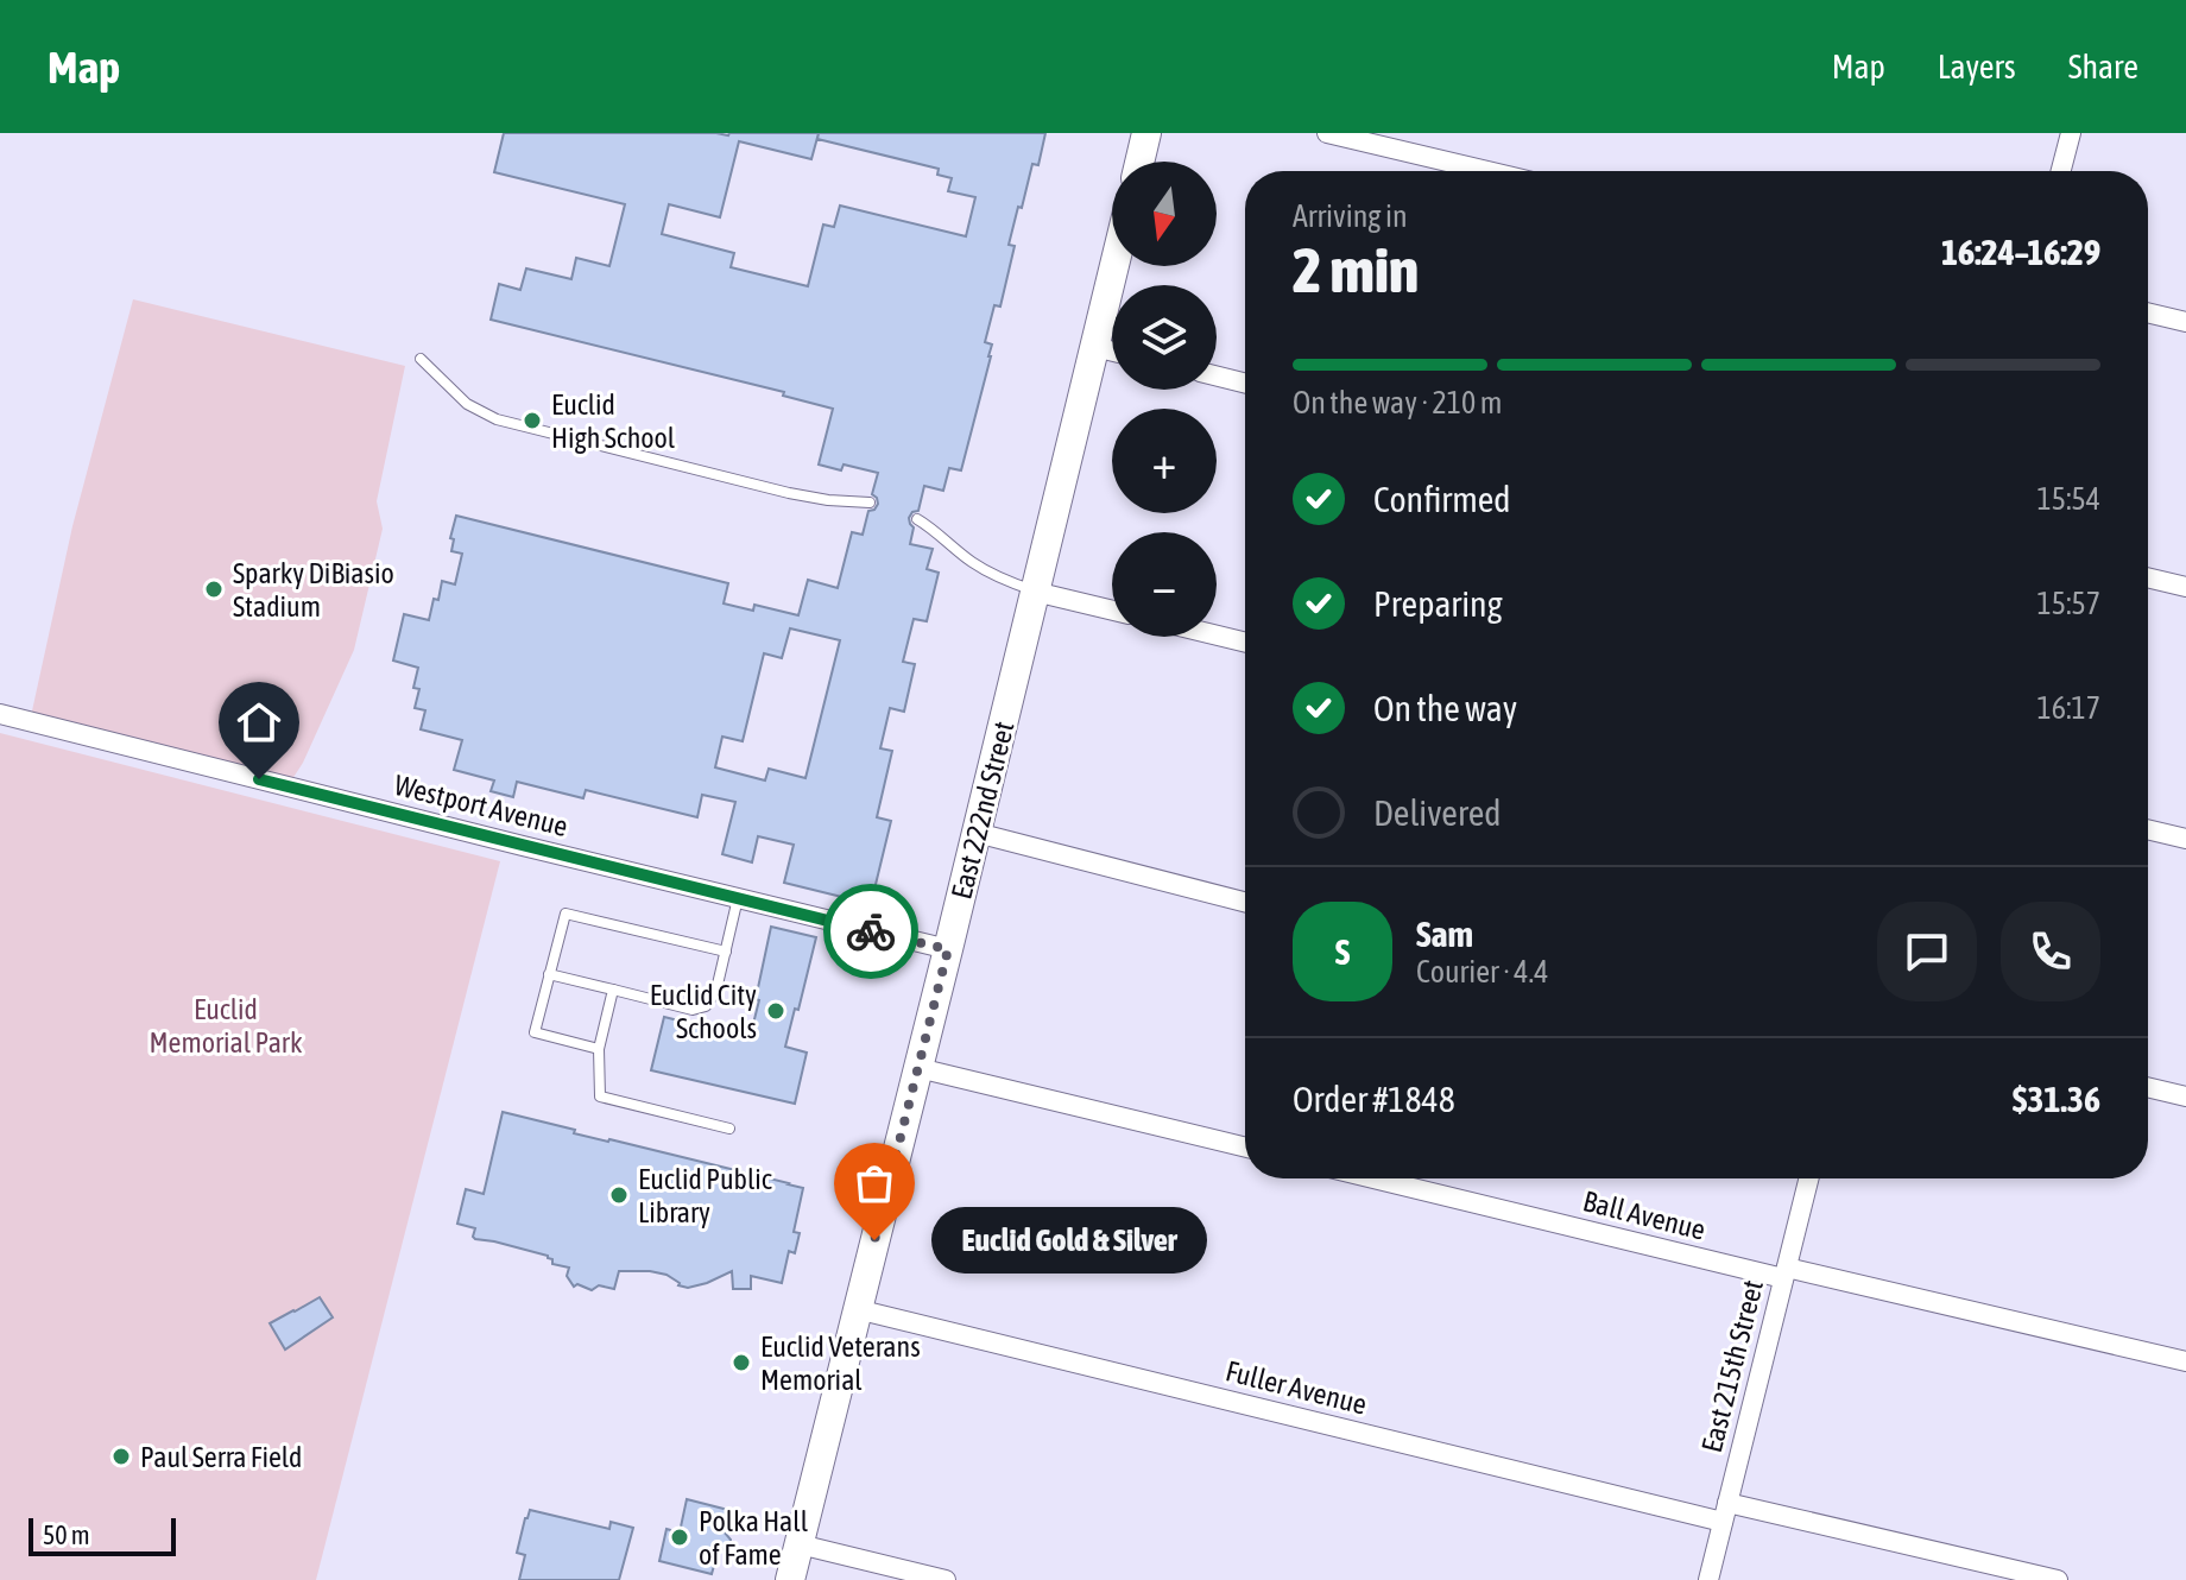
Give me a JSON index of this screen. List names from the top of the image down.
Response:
{
  "streets": {
    "street": [
      "Westport Avenue",
      "East 222nd Street",
      "Ball Avenue",
      "East 215th Street",
      "Fuller Avenue"
    ]
  },
  "crossings": [
    ["Westport Avenue", "East 222nd Street"],
    ["East 222nd Street", "Fuller Avenue"],
    ["Ball Avenue", "East 215th Street"],
    ["East 215th Street", "Fuller Avenue"]
  ],
  "parks": ["Euclid Memorial Park"],
  "places": [
    "Euclid High School",
    "Sparky DiBiasio Stadium",
    "Euclid City Schools",
    "Euclid Public Library",
    "Euclid Gold & Silver",
    "Euclid Veterans Memorial",
    "Paul Serra Field",
    "Polka Hall of Fame"
  ],
  "scale_bar": "50 m",
  "north": "bottom",
  "page": {
    "header": "Map",
    "nav": ["Map", "Layers", "Share"],
    "map_buttons": ["+", "−"],
    "heading": ["2 min", "Arriving in", "16:24–16:29"],
    "panel": [
      "Sam",
      "Courier · 4.4",
      "Order #1848",
      "$31.36"
    ],
    "bar": "On the way · 210 m",
    "list": [
      ["Confirmed", "15:54"],
      ["Preparing", "15:57"],
      ["On the way", "16:17"],
      "Delivered"
    ],
    "round": "S",
    "bubble": "Euclid Gold & Silver",
    "scale": "50 m"
  }
}
